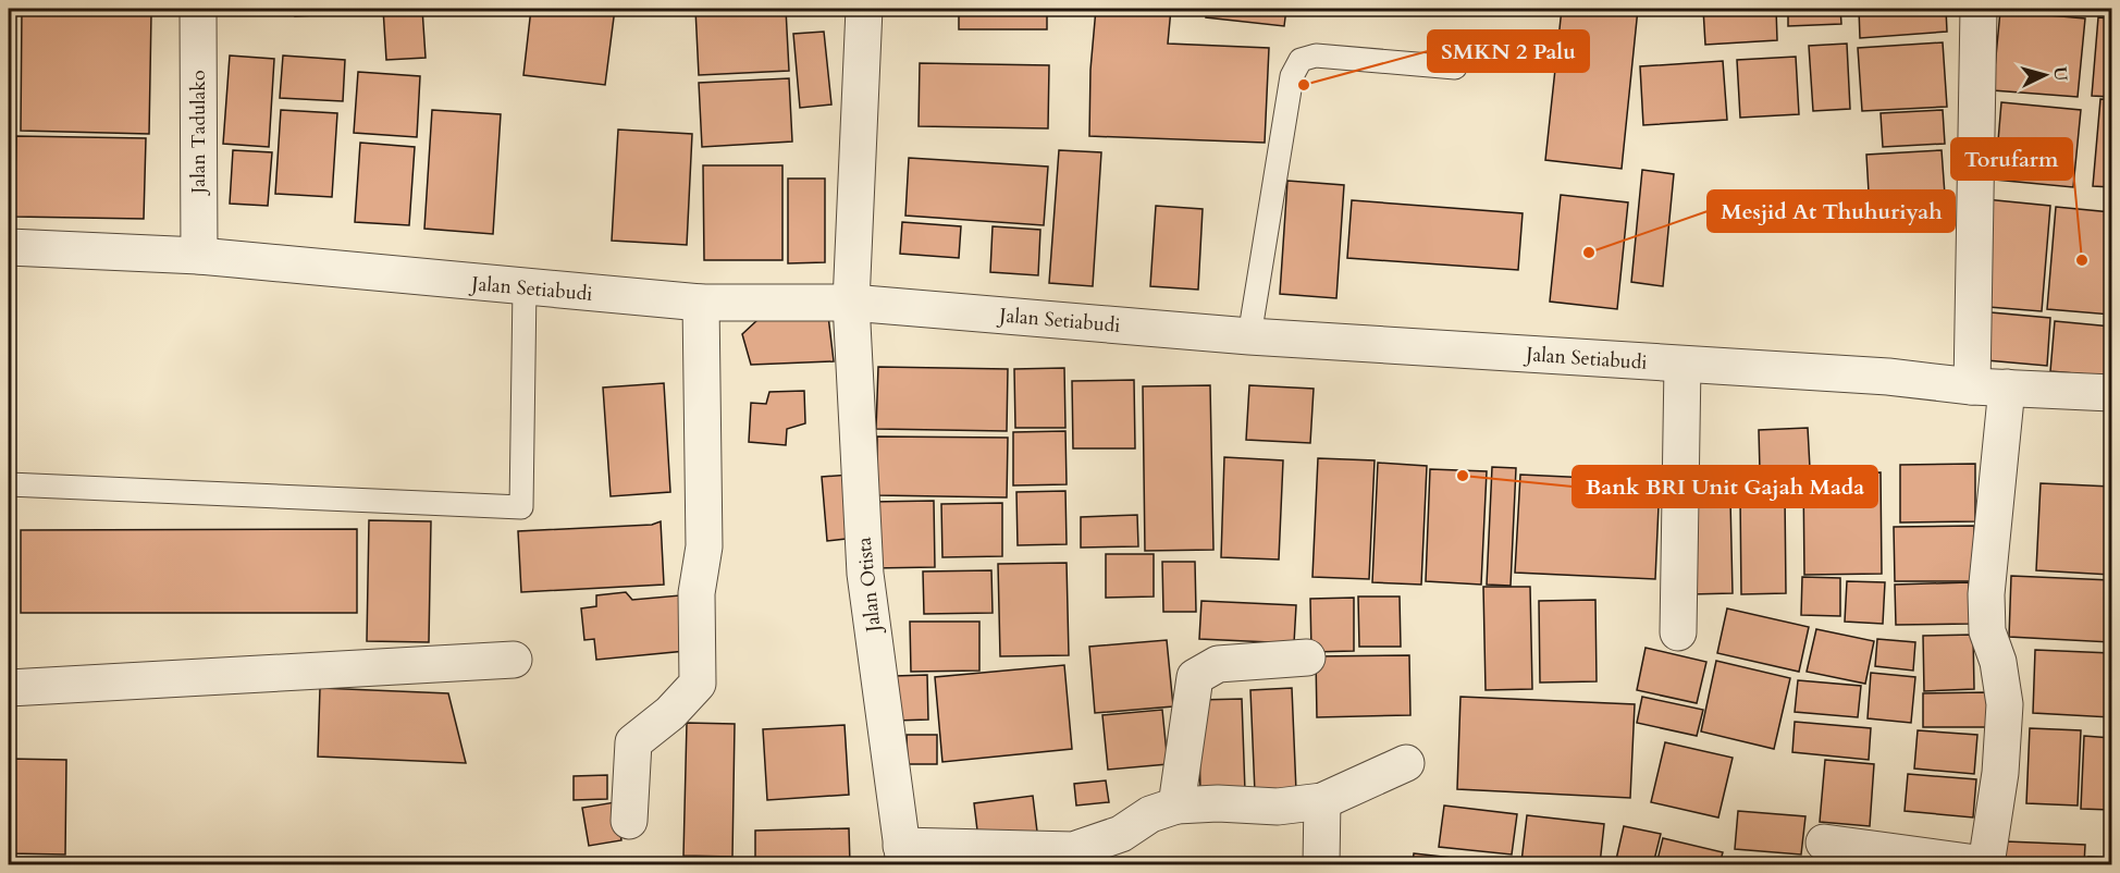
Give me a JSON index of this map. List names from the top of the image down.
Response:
{
  "streets": {
    "street": ["Jalan Tadulako", "Jalan Setiabudi", "Jalan Otista"]
  },
  "crossings": [
    ["Jalan Tadulako", "Jalan Setiabudi"],
    ["Jalan Setiabudi", "Jalan Otista"]
  ],
  "places": [
    "SMKN 2 Palu",
    "Mesjid At Thuhuriyah",
    "Torufarm",
    "Bank BRI Unit Gajah Mada"
  ],
  "north": "right"
}
